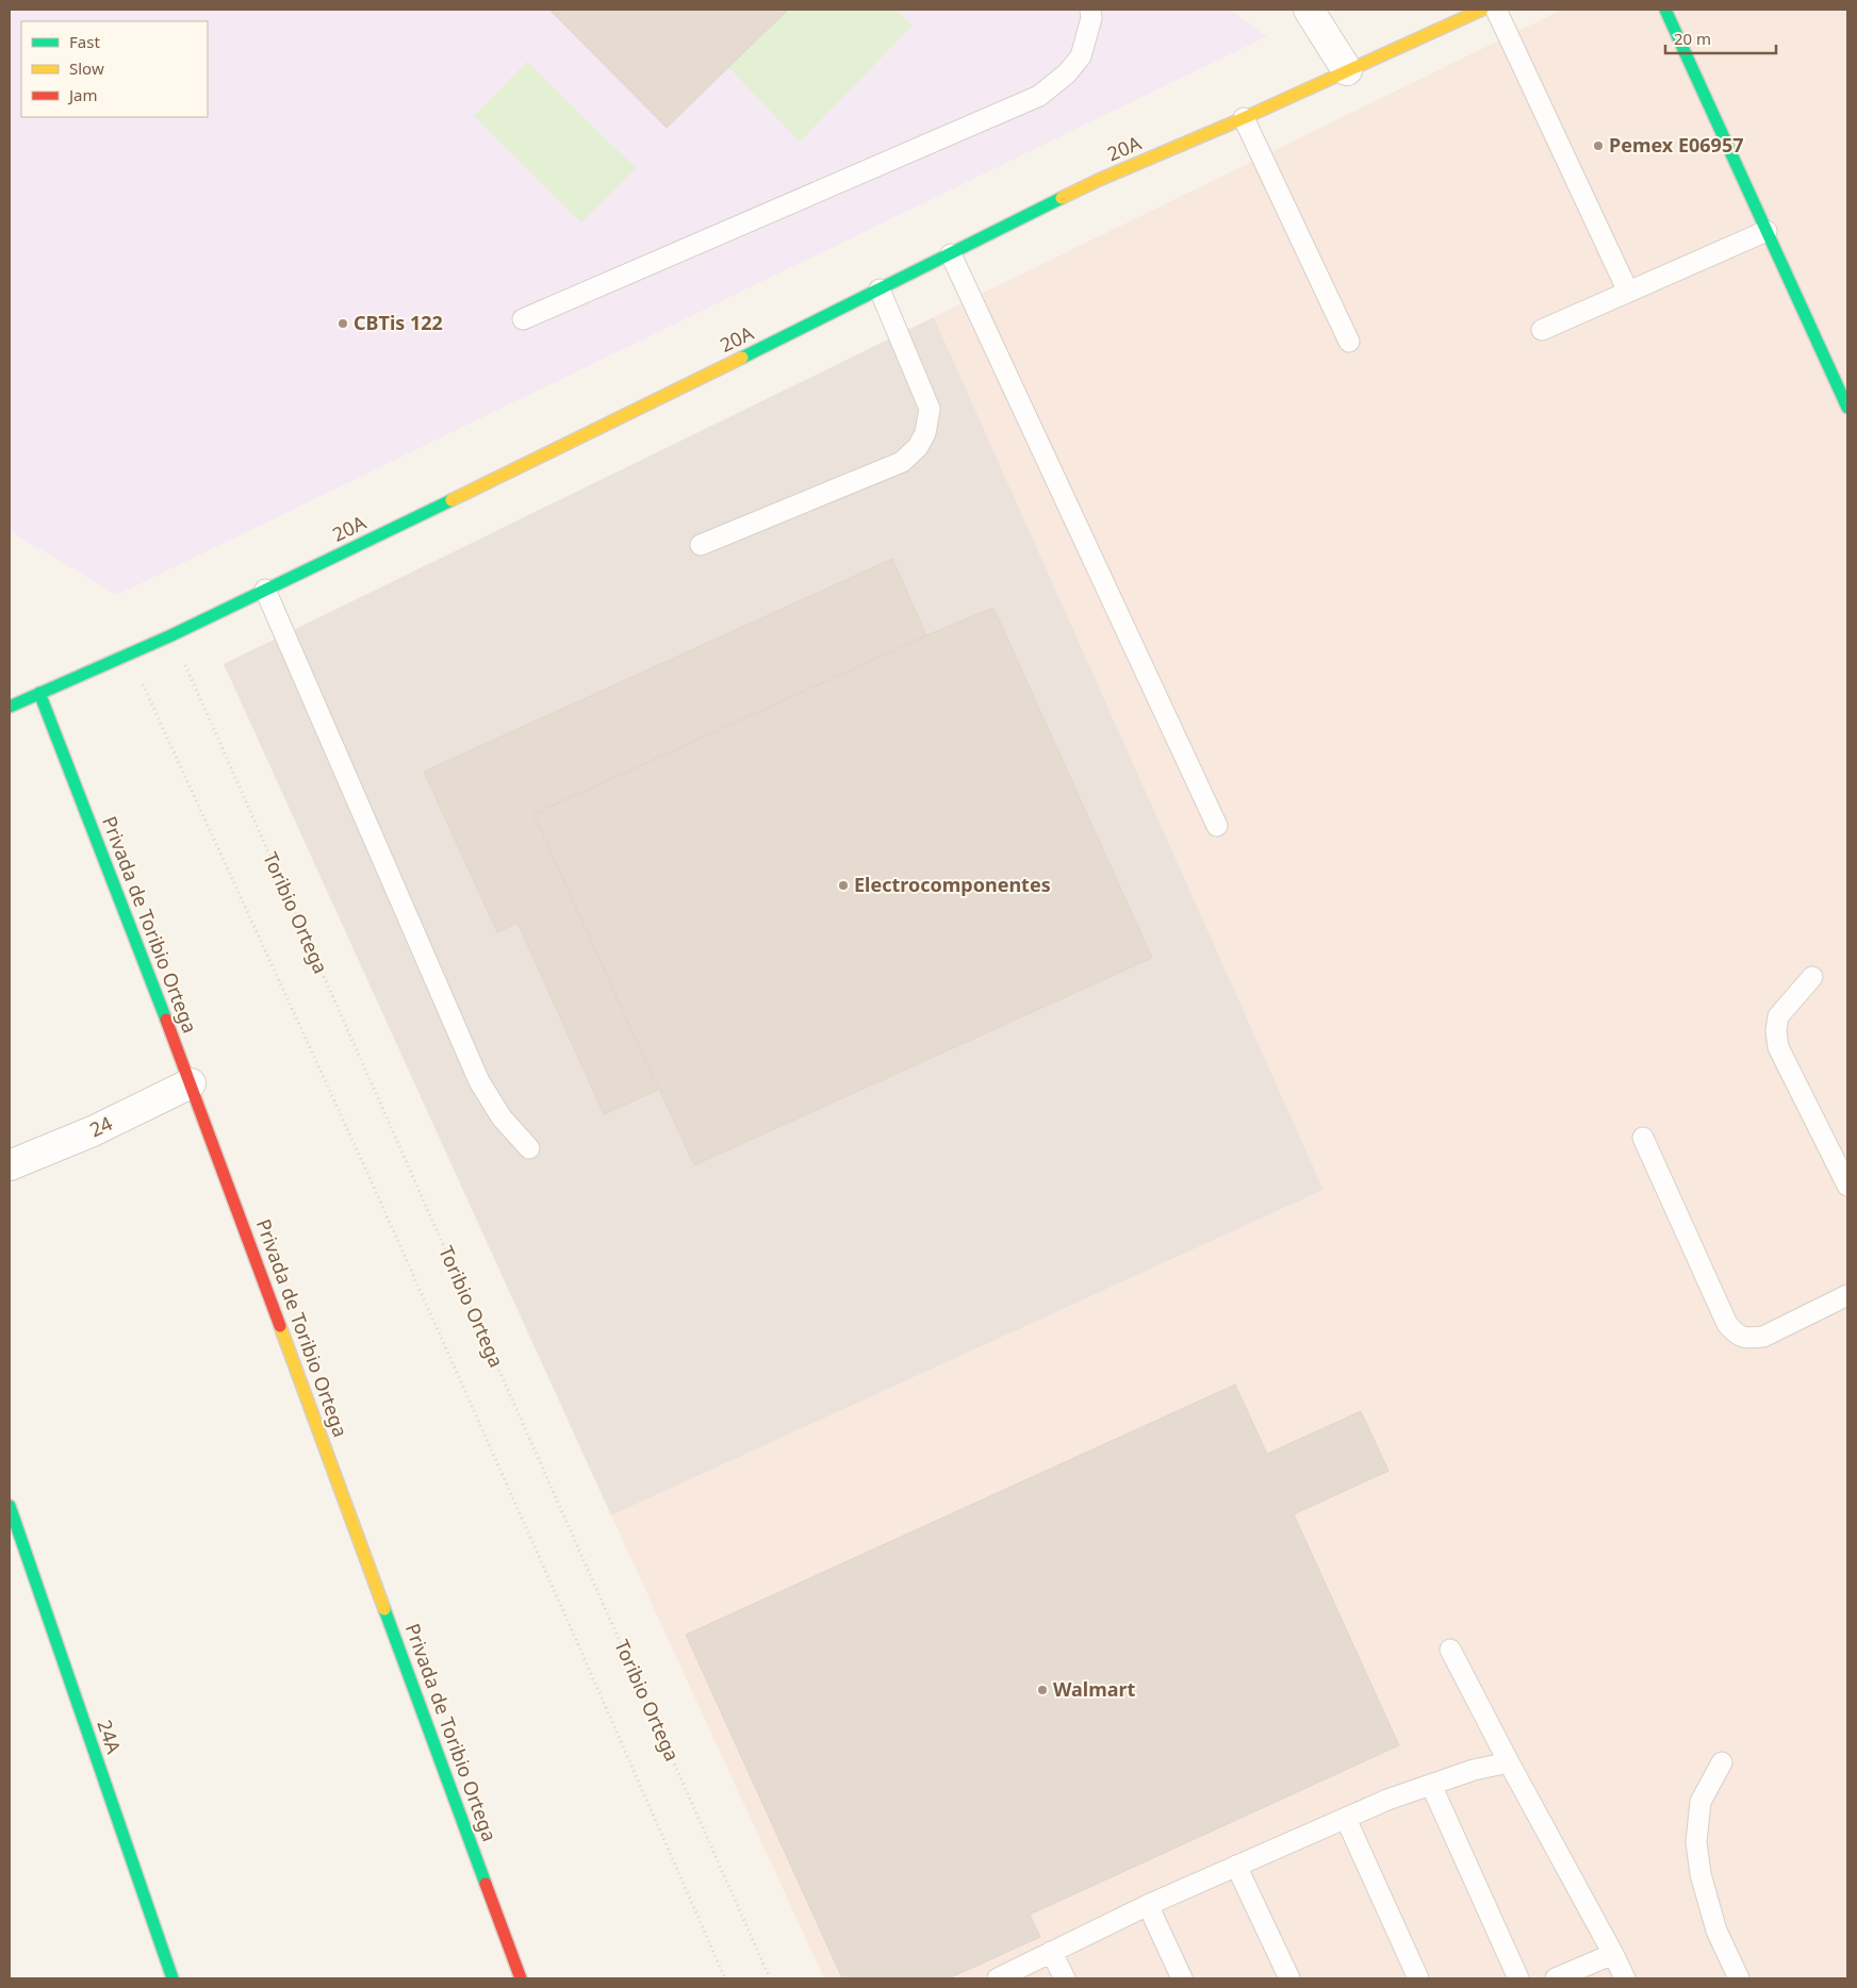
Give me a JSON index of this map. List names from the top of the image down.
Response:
{
  "streets": {
    "street": [
      "20A",
      "Privada de Toribio Ortega",
      "24",
      "24A"
    ],
    "path": ["Toribio Ortega"]
  },
  "crossings": [
    ["20A", "Toribio Ortega"],
    ["20A", "Privada de Toribio Ortega"],
    ["Privada de Toribio Ortega", "24"]
  ],
  "places": [
    "Pemex E06957",
    "CBTis 122",
    "Electrocomponentes",
    "Walmart"
  ],
  "legend": ["Fast", "Slow", "Jam"],
  "scale_bar": "20 m"
}
